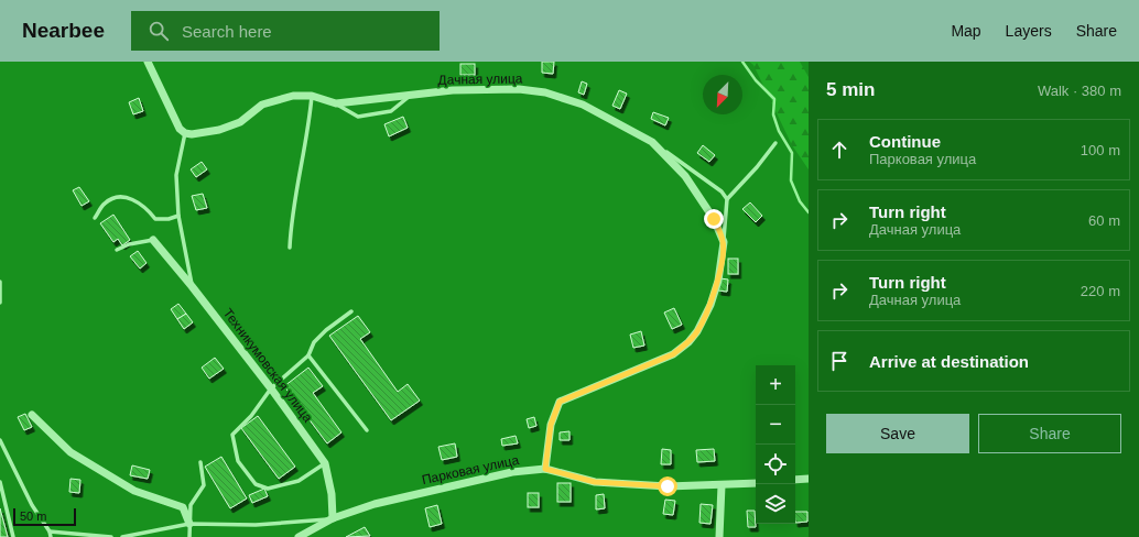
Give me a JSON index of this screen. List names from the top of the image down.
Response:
{
  "streets": {
    "street": ["Дачная улица", "Техникумовская улица", "Парковая улица"]
  },
  "crossings": [
    ["Техникумовская улица", "Парковая улица"]
  ],
  "scale_bar": "50 m",
  "north": "bottom left",
  "page": {
    "header": "Nearbee",
    "search": "Search here",
    "nav": ["Map", "Layers", "Share"],
    "heading": ["5 min", "Walk · 380 m"],
    "list": [
      ["Continue", "Парковая улица", "100 m"],
      ["Turn right", "Дачная улица", "60 m"],
      ["Turn right", "Дачная улица", "220 m"],
      "Arrive at destination"
    ],
    "map_buttons": ["+", "−"],
    "buttons": ["Save", "Share"],
    "scale": "50 m"
  }
}
